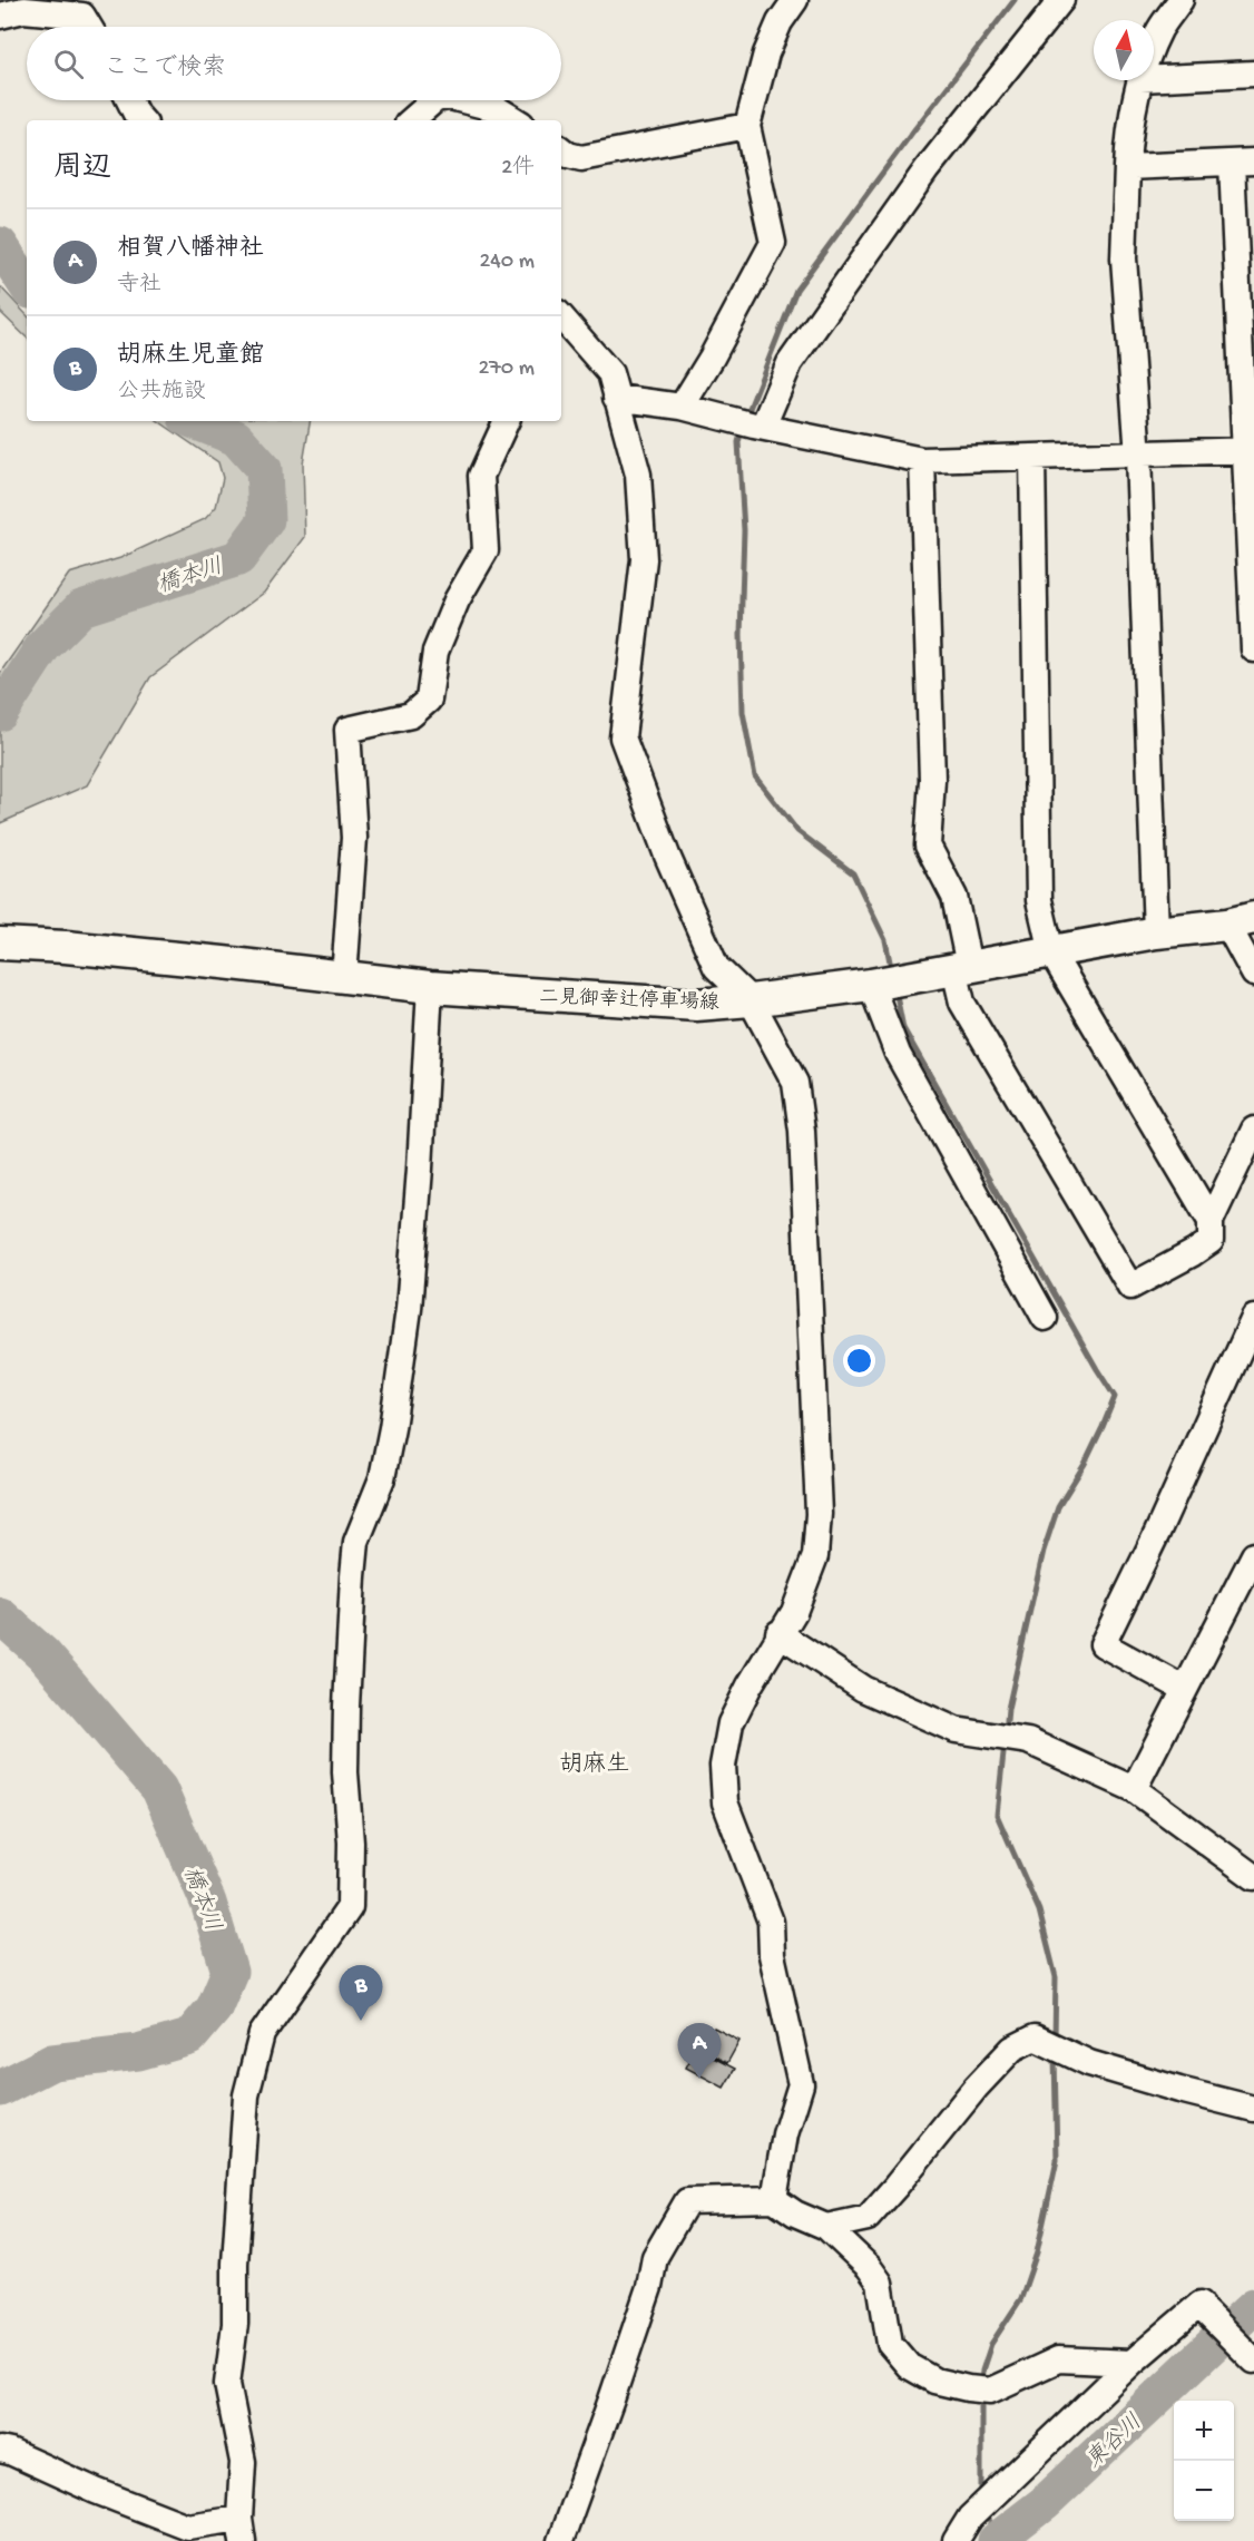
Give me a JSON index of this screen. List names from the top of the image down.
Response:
{
  "streets": {
    "main road": ["二見御幸辻停車場線"]
  },
  "districts": ["胡麻生"],
  "water": ["橋本川", "東谷川"],
  "north": "top",
  "page": {
    "search": "ここで検索",
    "heading": ["周辺", "2件"],
    "list": [
      {
        "mark": "A",
        "name": "相賀八幡神社",
        "note": "寺社",
        "value": "240 m"
      },
      {
        "mark": "B",
        "name": "胡麻生児童館",
        "note": "公共施設",
        "value": "270 m"
      }
    ],
    "pins": ["B", "A"],
    "map_buttons": ["+", "−"]
  }
}
